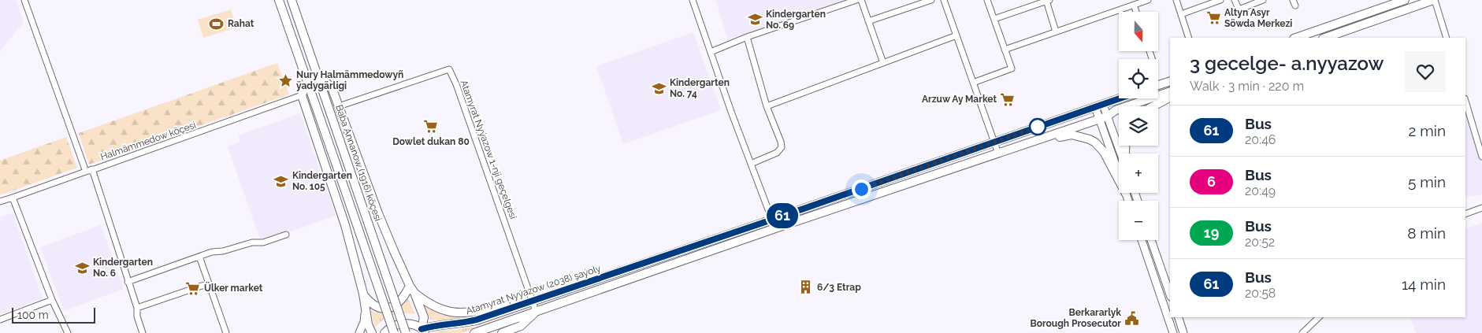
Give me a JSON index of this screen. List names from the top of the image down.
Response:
{
  "streets": {
    "main road": ["Baba Annanow (1916) köçesi", "Atamyrat Nyýazow (2038) şaýoly"],
    "street": ["Halmämmedow köçesi", "Atamyrat Nyýazow 1-nji geçelgesi"]
  },
  "crossings": [
    ["Atamyrat Nyýazow 1-nji geçelgesi", "Atamyrat Nyýazow (2038) şaýoly"]
  ],
  "places": {
    "supermarket": [
      "Altyn Asyr Söwda Merkezi",
      "Arzuw Ay Market",
      "Dowlet dukan 80",
      "Ülker market"
    ],
    "school or university": [
      "Kindergarten No. 69",
      "Kindergarten No. 74",
      "Kindergarten No. 105",
      "Kindergarten No. 6"
    ],
    "sports": ["Rahat"],
    "place": ["Nury Halmämmedowyñ ÿadygärligi"],
    "building": ["6/3 Etrap"],
    "public building": ["Berkararlyk Borough Prosecutor"]
  },
  "lines": ["bus line 61"],
  "scale_bar": "100 m",
  "north": "bottom",
  "page": {
    "on_map": "61",
    "map_buttons": ["+", "−"],
    "heading": ["3 gecelge- a.nyyazow", "Walk · 3 min · 220 m"],
    "list": [
      {
        "mark": "61",
        "name": "Bus",
        "note": "20:46",
        "value": "2 min"
      },
      {
        "mark": "6",
        "name": "Bus",
        "note": "20:49",
        "value": "5 min"
      },
      {
        "mark": "19",
        "name": "Bus",
        "note": "20:52",
        "value": "8 min"
      },
      {
        "mark": "61",
        "name": "Bus",
        "note": "20:58",
        "value": "14 min"
      }
    ],
    "scale": "100 m"
  }
}
